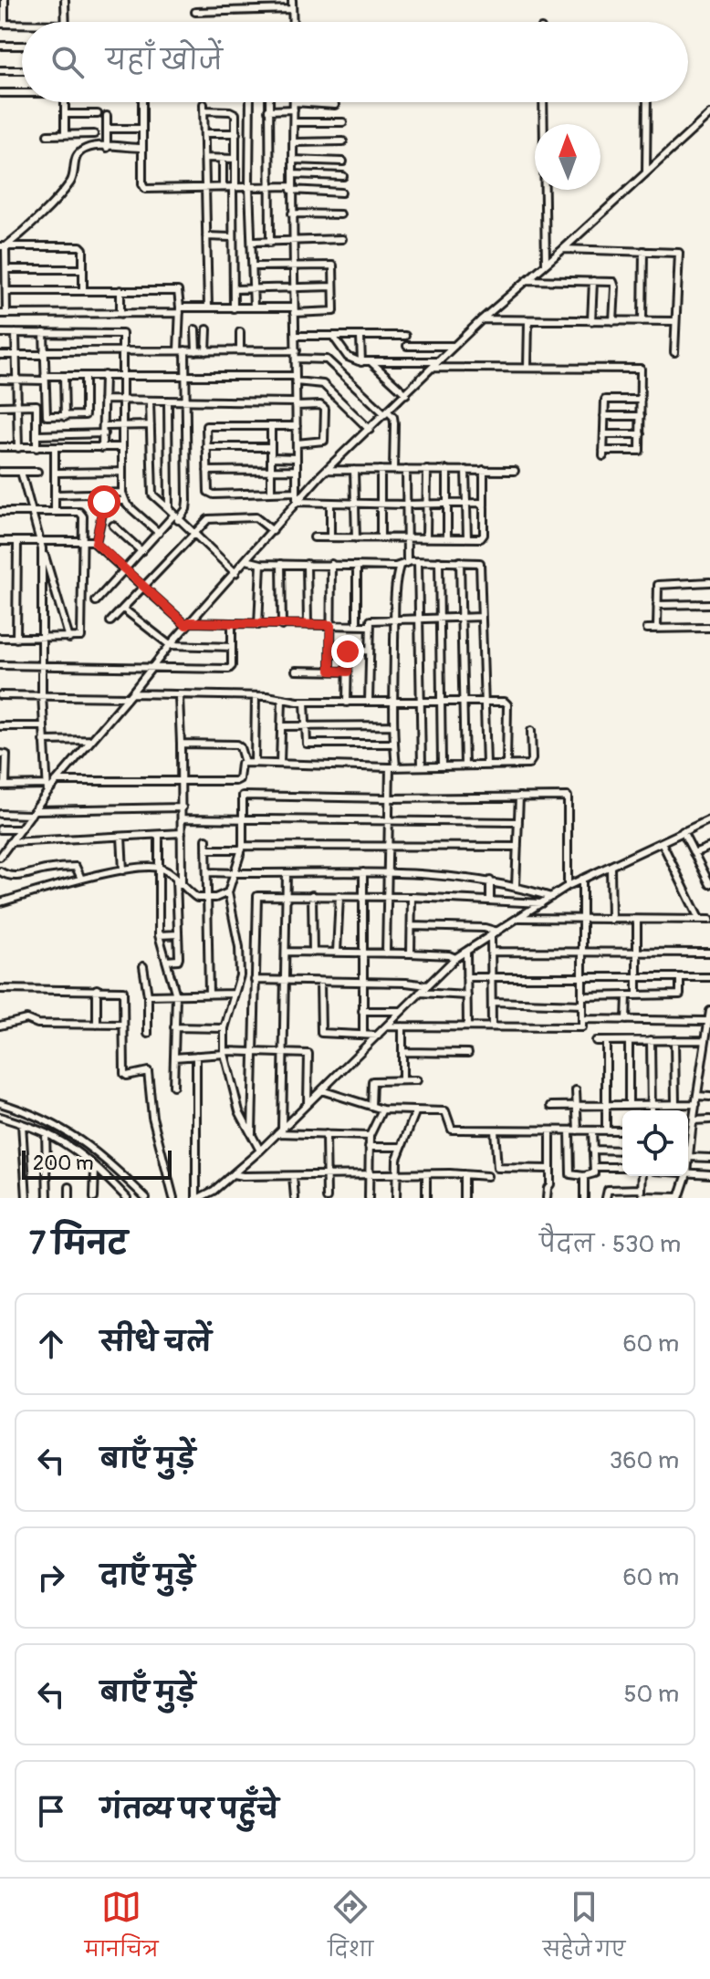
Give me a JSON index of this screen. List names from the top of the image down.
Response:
{
  "scale_bar": "200 m",
  "north": "top",
  "page": {
    "search": "यहाँ खोजें",
    "scale": "200 m",
    "heading": ["7 मिनट", "पैदल · 530 m"],
    "list": [
      ["सीधे चलें", "60 m"],
      ["बाएँ मुड़ें", "360 m"],
      ["दाएँ मुड़ें", "60 m"],
      ["बाएँ मुड़ें", "50 m"],
      "गंतव्य पर पहुँचे"
    ],
    "nav": ["मानचित्र", "दिशा", "सहेजे गए"]
  }
}
